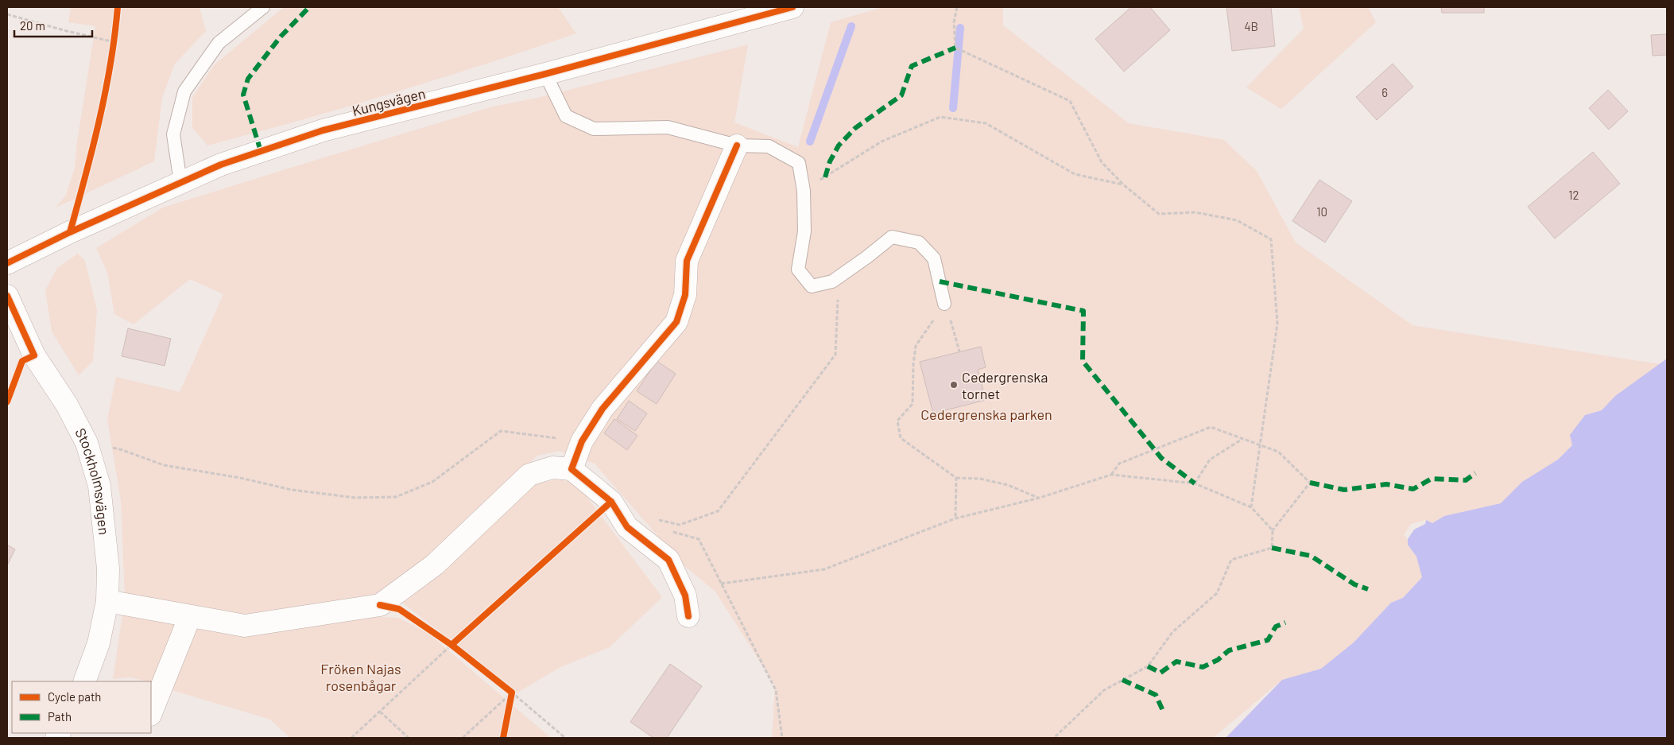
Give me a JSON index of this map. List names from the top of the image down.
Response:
{
  "streets": {
    "street": ["Kungsvägen", "Stockholmsvägen"]
  },
  "parks": ["Cedergrenska parken", "Fröken Najas rosenbågar"],
  "places": ["Cedergrenska tornet"],
  "house_numbers": [
    "4B",
    "6",
    "12",
    "10"
  ],
  "legend": ["Cycle path", "Path"],
  "scale_bar": "20 m"
}
